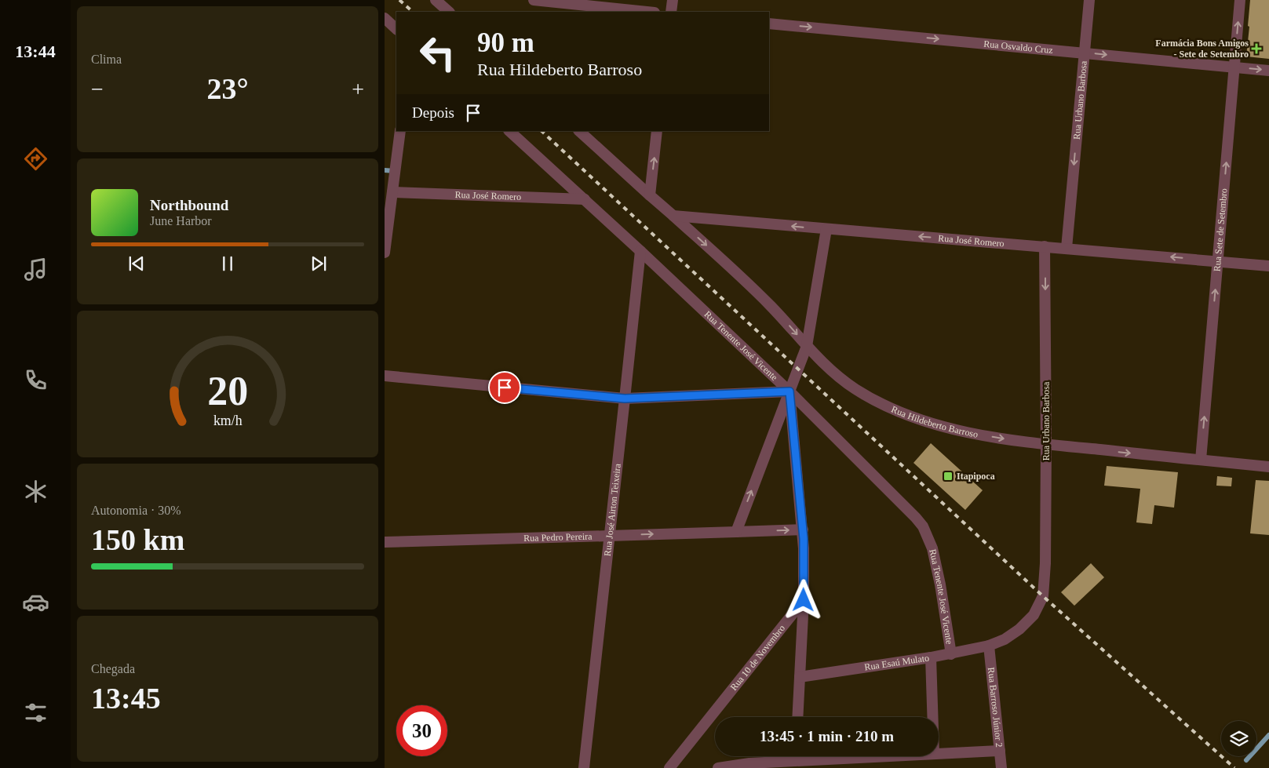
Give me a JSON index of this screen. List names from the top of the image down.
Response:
{
  "streets": {
    "street": [
      "Rua Osvaldo Cruz",
      "Rua Urbano Barbosa",
      "Rua José Romero",
      "Rua Sete de Setembro",
      "Rua Tenente José Vicente",
      "Rua Hildeberto Barroso",
      "Rua José Airton Teixeira",
      "Rua Pedro Pereira",
      "Rua 10 de Novembro",
      "Rua Esaú Mulato",
      "Rua Barroso Júnior 2"
    ]
  },
  "crossings": [
    ["Rua Osvaldo Cruz", "Rua Urbano Barbosa"],
    ["Rua Osvaldo Cruz", "Rua Sete de Setembro"],
    ["Rua Urbano Barbosa", "Rua José Romero"],
    ["Rua Urbano Barbosa", "Rua Hildeberto Barroso"],
    ["Rua Urbano Barbosa", "Rua Esaú Mulato"],
    ["Rua José Romero", "Rua Sete de Setembro"],
    ["Rua José Romero", "Rua Tenente José Vicente"],
    ["Rua José Romero", "Rua Hildeberto Barroso"],
    ["Rua Sete de Setembro", "Rua Hildeberto Barroso"],
    ["Rua Tenente José Vicente", "Rua José Airton Teixeira"],
    ["Rua Tenente José Vicente", "Rua Esaú Mulato"],
    ["Rua José Airton Teixeira", "Rua Pedro Pereira"],
    ["Rua Esaú Mulato", "Rua Barroso Júnior 2"]
  ],
  "one_way": [
    "Rua Osvaldo Cruz",
    "Rua Urbano Barbosa",
    "Rua José Romero",
    "Rua Sete de Setembro",
    "Rua Hildeberto Barroso",
    "Rua Pedro Pereira"
  ],
  "places": {
    "health": ["Farmácia Bons Amigos - Sete de Setembro"],
    "transit": ["Itapipoca"]
  },
  "page": {
    "tabs": "13:44",
    "tile": [
      "Clima",
      ["Autonomia · 30%", "150 km"],
      ["Chegada", "13:45"]
    ],
    "turn": ["90 m", "Rua Hildeberto Barroso"],
    "heat": ["−", "23°", "+"],
    "then": "Depois",
    "song": ["Northbound", "June Harbor"],
    "limit": "30",
    "trip": "13:45 · 1 min · 210 m",
    "gauge": ["20", "km/h"]
  }
}
